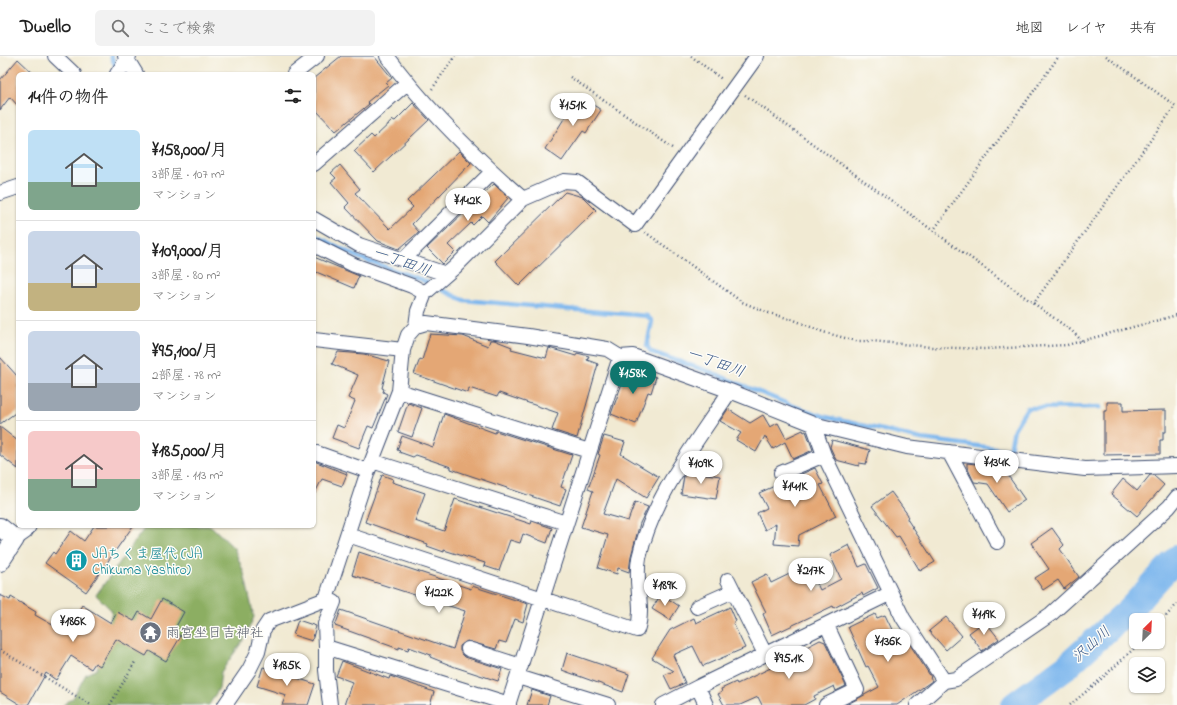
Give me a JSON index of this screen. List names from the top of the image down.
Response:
{
  "water": ["一丁田川", "沢山川"],
  "places": {
    "building": ["JAちくま屋代 (JA Chikuma Yashiro)"],
    "temple": ["雨宮坐日吉神社"]
  },
  "north": "top right",
  "page": {
    "header": "Dwello",
    "search": "ここで検索",
    "nav": ["地図", "レイヤ", "共有"],
    "heading": "14件の物件",
    "price": [
      "¥151K",
      "¥142K",
      "¥158K",
      "¥134K",
      "¥109K",
      "¥141K",
      "¥217K",
      "¥189K",
      "¥122K",
      "¥119K",
      "¥186K",
      "¥136K",
      "¥95.1K",
      "¥185K"
    ],
    "list": [
      {
        "name": "¥158,000/月",
        "note": "3部屋 · 107 m² · マンション"
      },
      {
        "name": "¥109,000/月",
        "note": "3部屋 · 80 m² · マンション"
      },
      {
        "name": "¥95,100/月",
        "note": "2部屋 · 78 m² · マンション"
      },
      {
        "name": "¥185,000/月",
        "note": "3部屋 · 113 m² · マンション"
      }
    ]
  }
}
